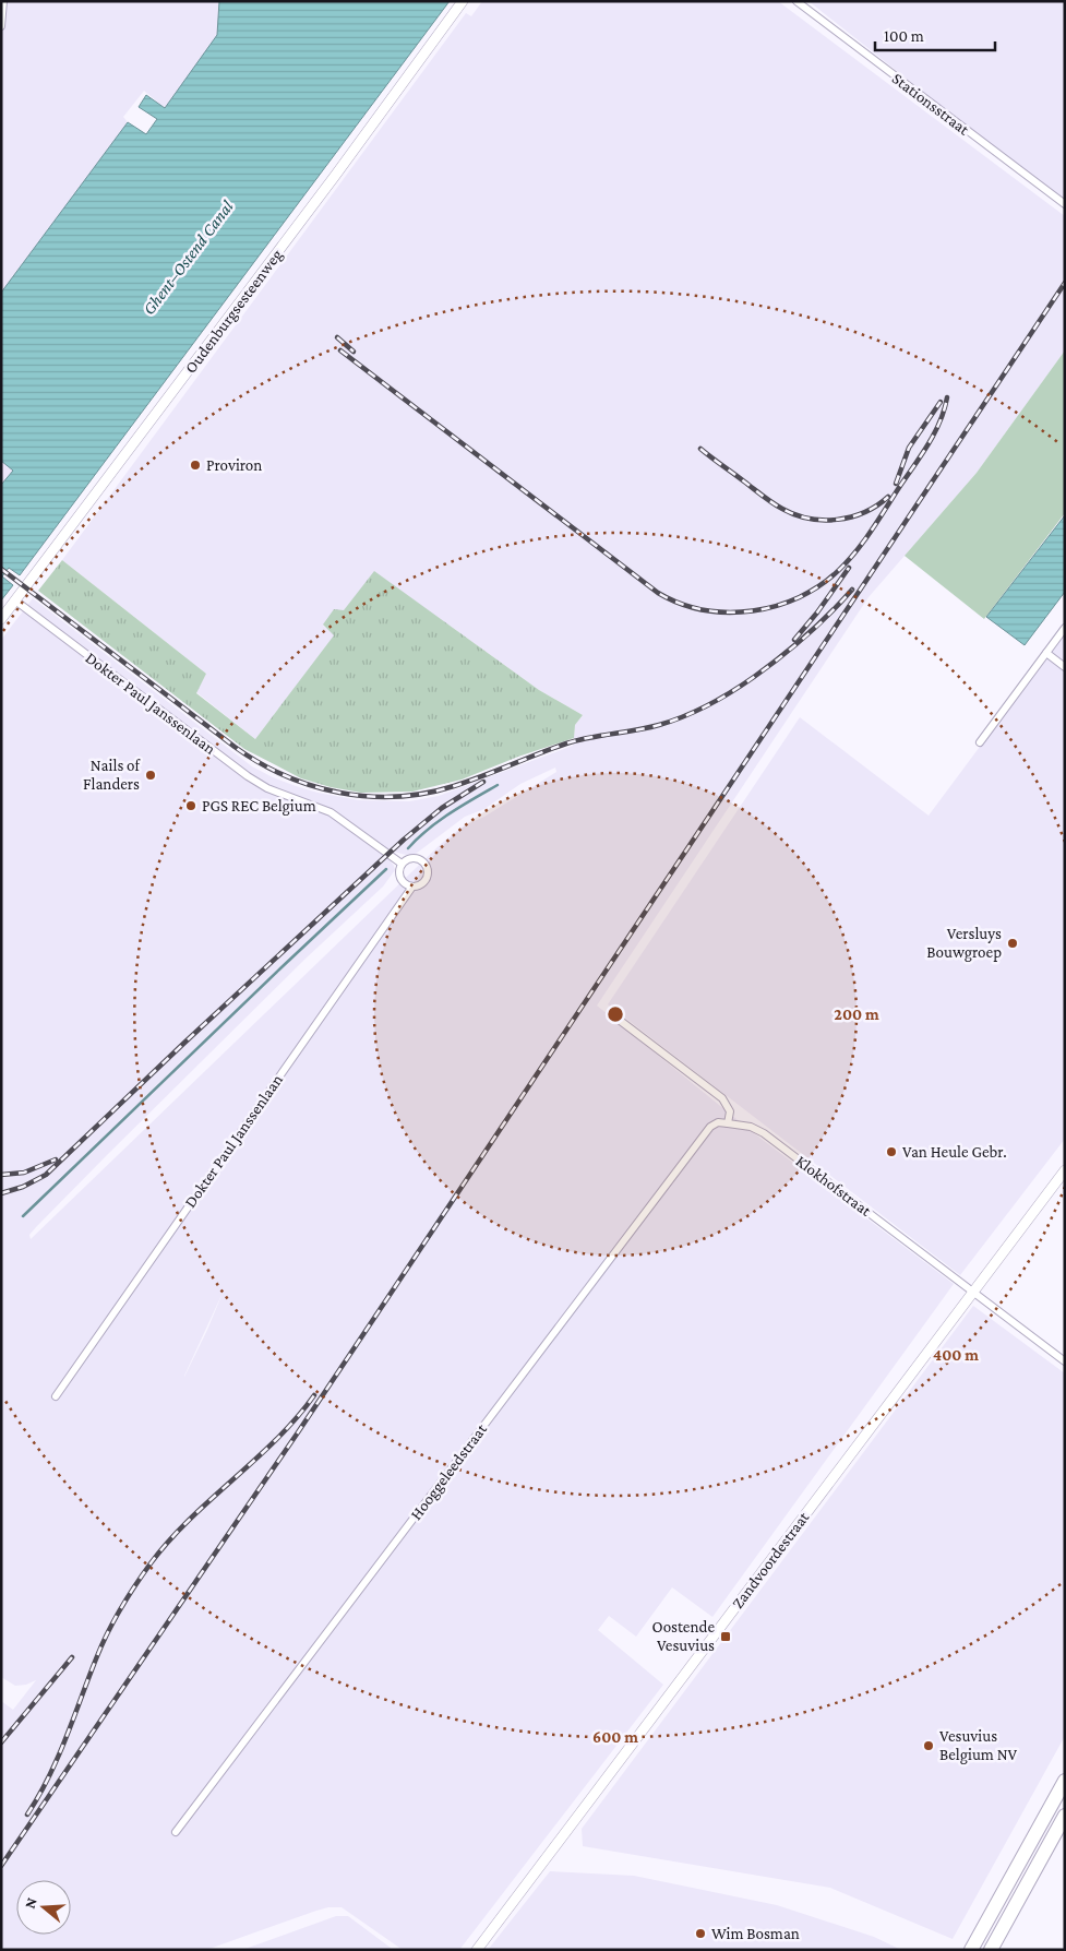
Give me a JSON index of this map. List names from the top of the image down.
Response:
{
  "streets": {
    "main road": ["Oudenburgsesteenweg", "Zandvoordestraat"],
    "street": [
      "Stationsstraat",
      "Dokter Paul Janssenlaan",
      "Klokhofstraat",
      "Hooggeleedstraat"
    ]
  },
  "crossings": [
    ["Oudenburgsesteenweg", "Dokter Paul Janssenlaan"],
    ["Klokhofstraat", "Hooggeleedstraat"],
    ["Klokhofstraat", "Zandvoordestraat"]
  ],
  "water": ["Ghent–Ostend Canal"],
  "places": {
    "other": [
      "Proviron",
      "Nails of Flanders",
      "PGS REC Belgium",
      "Versluys Bouwgroep",
      "Van Heule Gebr.",
      "Vesuvius Belgium NV",
      "Wim Bosman"
    ],
    "transit": ["Oostende Vesuvius"]
  },
  "scale_bar": "100 m",
  "north": "left",
  "rings": ["200 m", "400 m", "600 m"]
}
